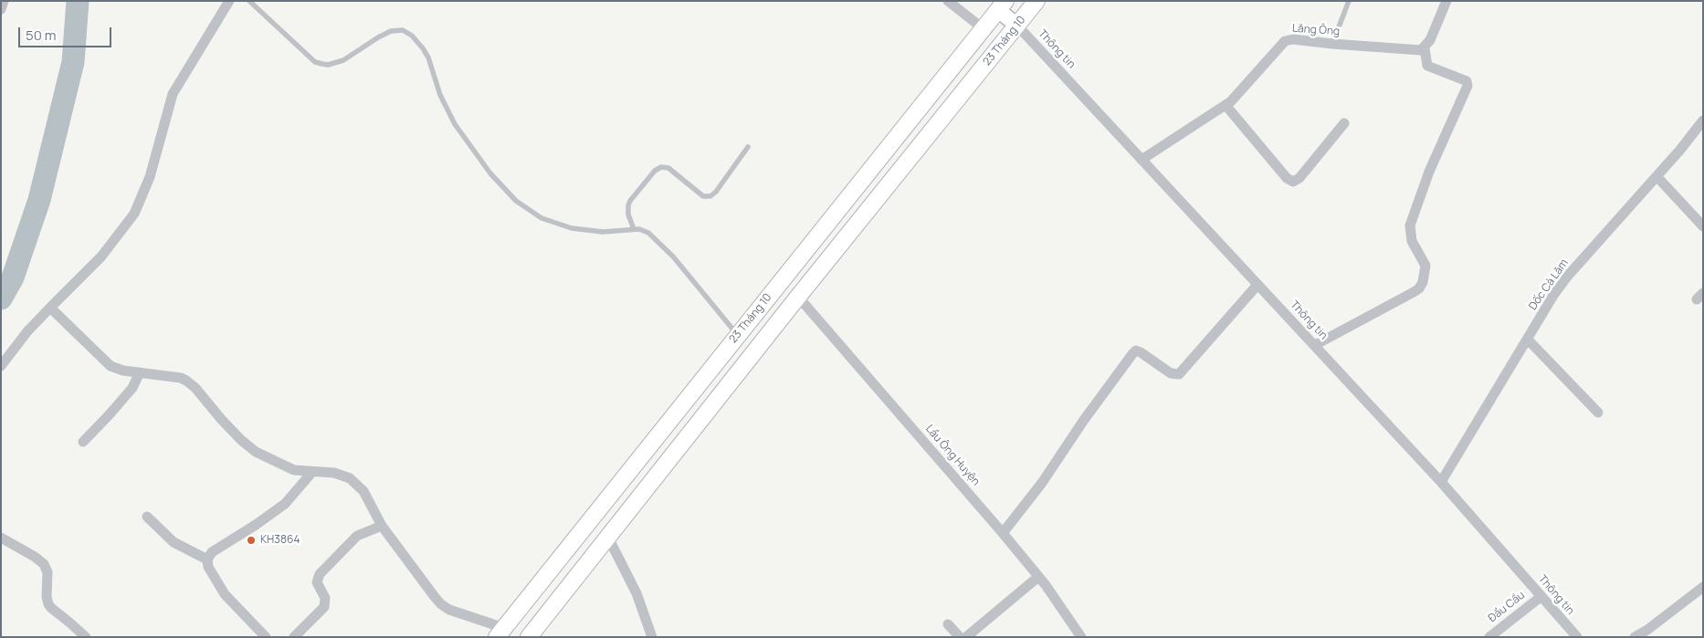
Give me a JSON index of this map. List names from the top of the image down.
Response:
{
  "streets": {
    "main road": ["23 Tháng 10"],
    "street": [
      "Lăng Ông",
      "Thông tin",
      "Dốc Cà Lăm",
      "Lầu Ông Huyện",
      "Đầu Cầu"
    ]
  },
  "crossings": [
    ["Lăng Ông", "Thông tin"],
    ["23 Tháng 10", "Thông tin"],
    ["23 Tháng 10", "Lầu Ông Huyện"],
    ["Thông tin", "Dốc Cà Lăm"],
    ["Thông tin", "Đầu Cầu"]
  ],
  "places": ["KH3864"],
  "scale_bar": "50 m"
}
